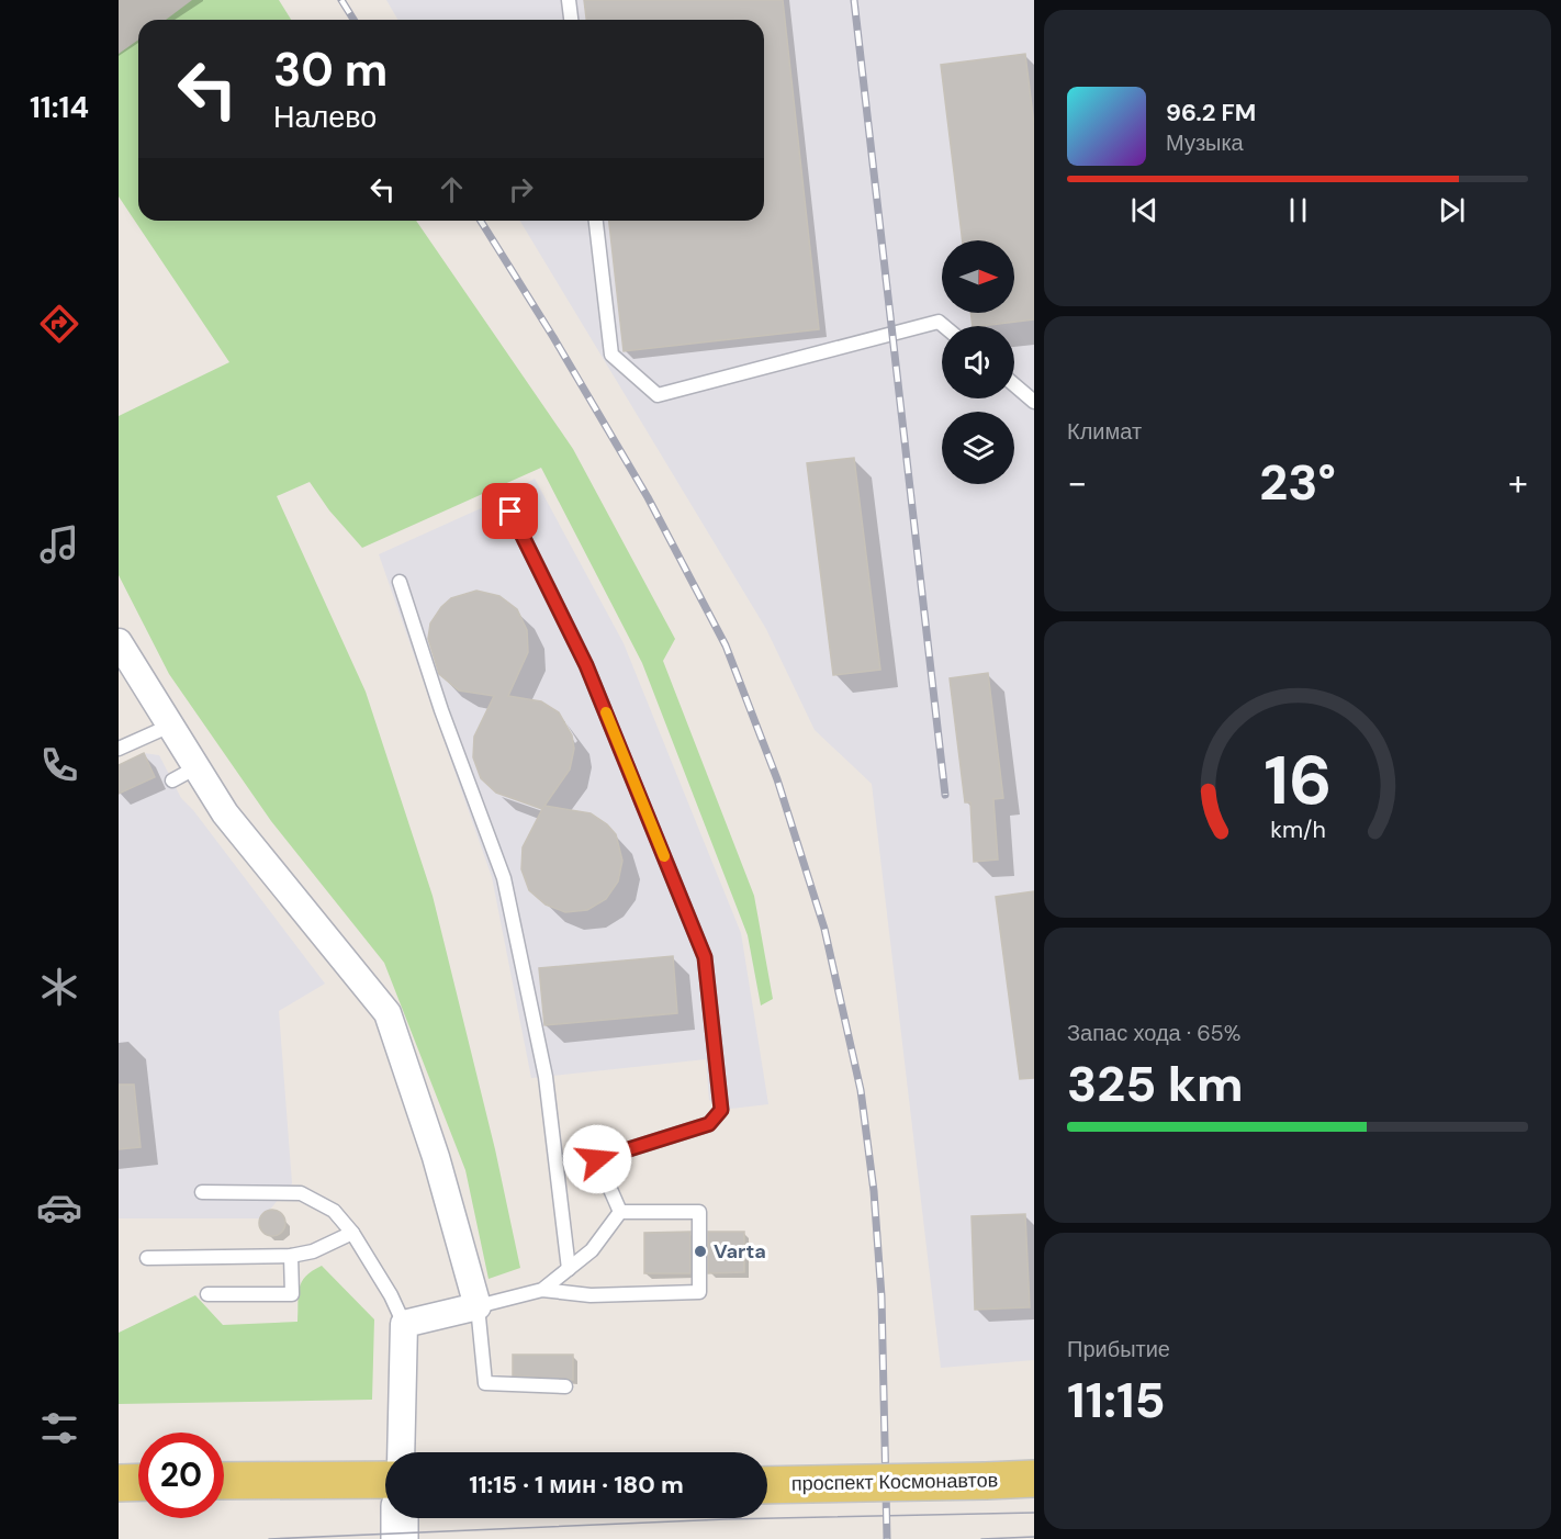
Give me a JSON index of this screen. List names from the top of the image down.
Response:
{
  "streets": {
    "main road": ["проспект Космонавтов"]
  },
  "places": ["Varta"],
  "north": "right",
  "page": {
    "tabs": "11:14",
    "turn": ["30 m", "Налево"],
    "song": ["96.2 FM", "Музыка"],
    "tile": [
      "Климат",
      ["Запас хода · 65%", "325 km"],
      ["Прибытие", "11:15"]
    ],
    "heat": ["−", "23°", "+"],
    "limit": "20",
    "trip": "11:15 · 1 мин · 180 m",
    "gauge": ["16", "km/h"]
  }
}
